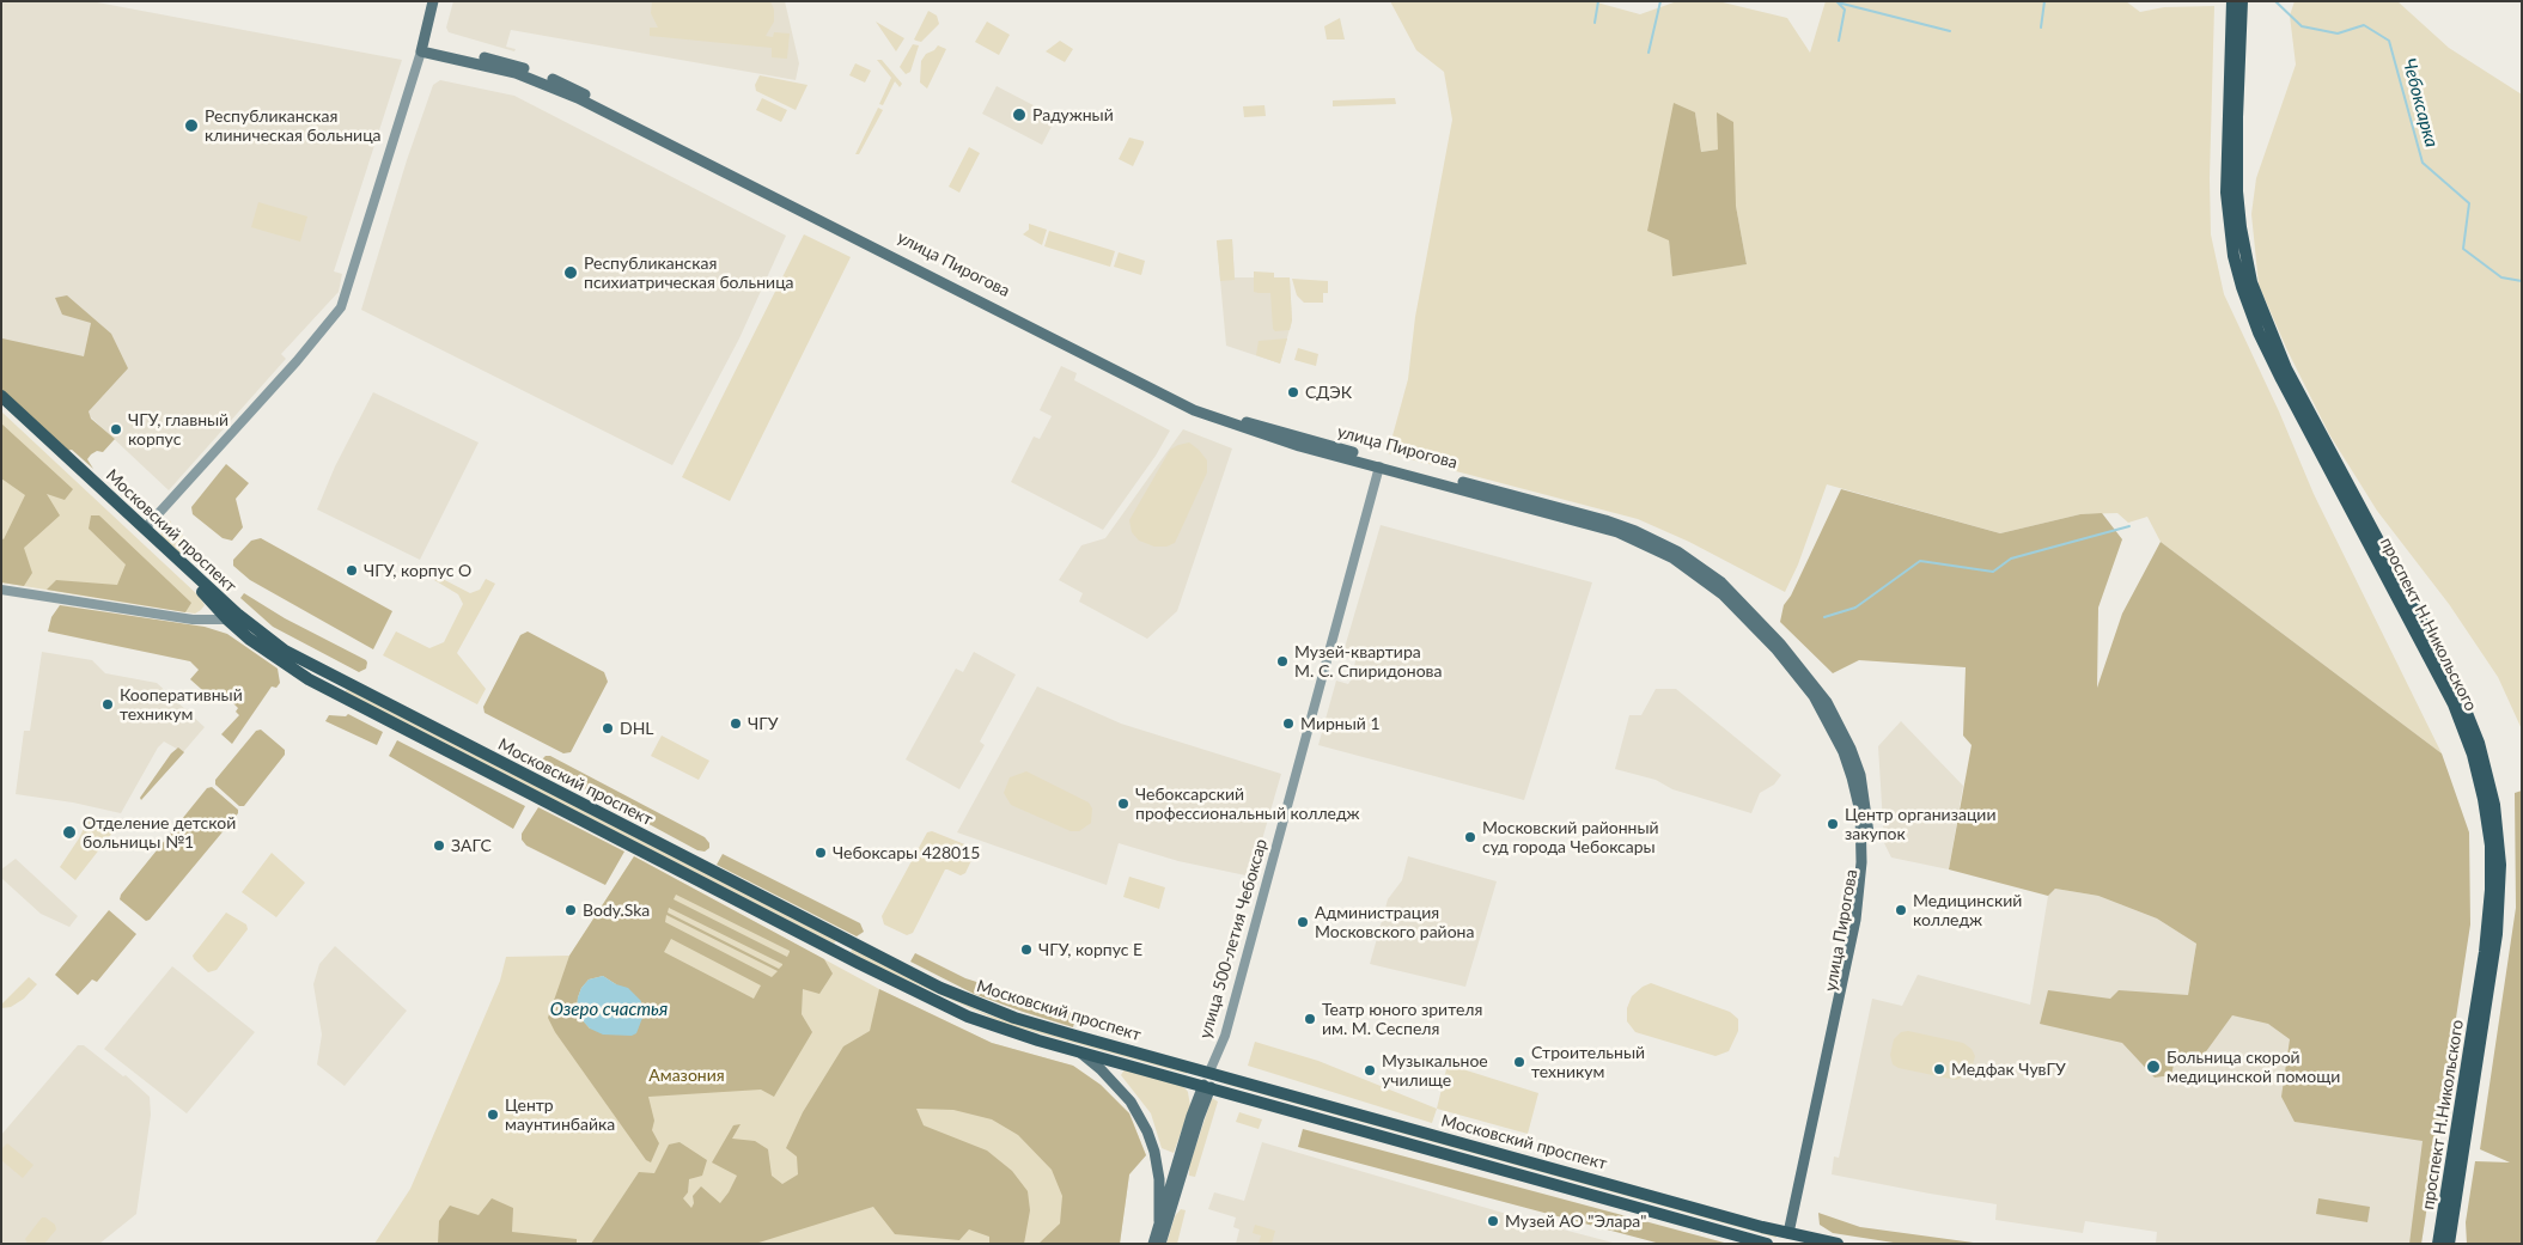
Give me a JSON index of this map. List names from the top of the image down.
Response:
{
  "streets": {
    "main road": ["улица Пирогова", "Московский проспект", "проспект Н.Никольского"],
    "street": ["улица 500-летия Чебоксар"]
  },
  "crossings": [
    ["улица Пирогова", "Московский проспект"],
    ["улица Пирогова", "улица 500-летия Чебоксар"],
    ["Московский проспект", "улица 500-летия Чебоксар"]
  ],
  "water": ["Чебоксарка", "Озеро счастья"],
  "parks": ["Амазония"],
  "places": [
    "Радужный",
    "Республиканская клиническая больница",
    "Республиканская психиатрическая больница",
    "СДЭК",
    "ЧГУ, главный корпус",
    "ЧГУ, корпус О",
    "Музей-квартира М. С. Спиридонова",
    "Кооперативный техникум",
    "ЧГУ",
    "Мирный 1",
    "DHL",
    "Чебоксарский профессиональный колледж",
    "Центр организации закупок",
    "Отделение детской больницы №1",
    "Московский районный суд города Чебоксары",
    "ЗАГС",
    "Чебоксары 428015",
    "Body.Ska",
    "Медицинский колледж",
    "Администрация Московского района",
    "ЧГУ, корпус Е",
    "Театр юного зрителя им. М. Сеспеля",
    "Строительный техникум",
    "Больница скорой медицинской помощи",
    "Медфак ЧувГУ",
    "Музыкальное училище",
    "Центр маунтинбайка",
    "Музей АО \"Элара\""
  ]
}
